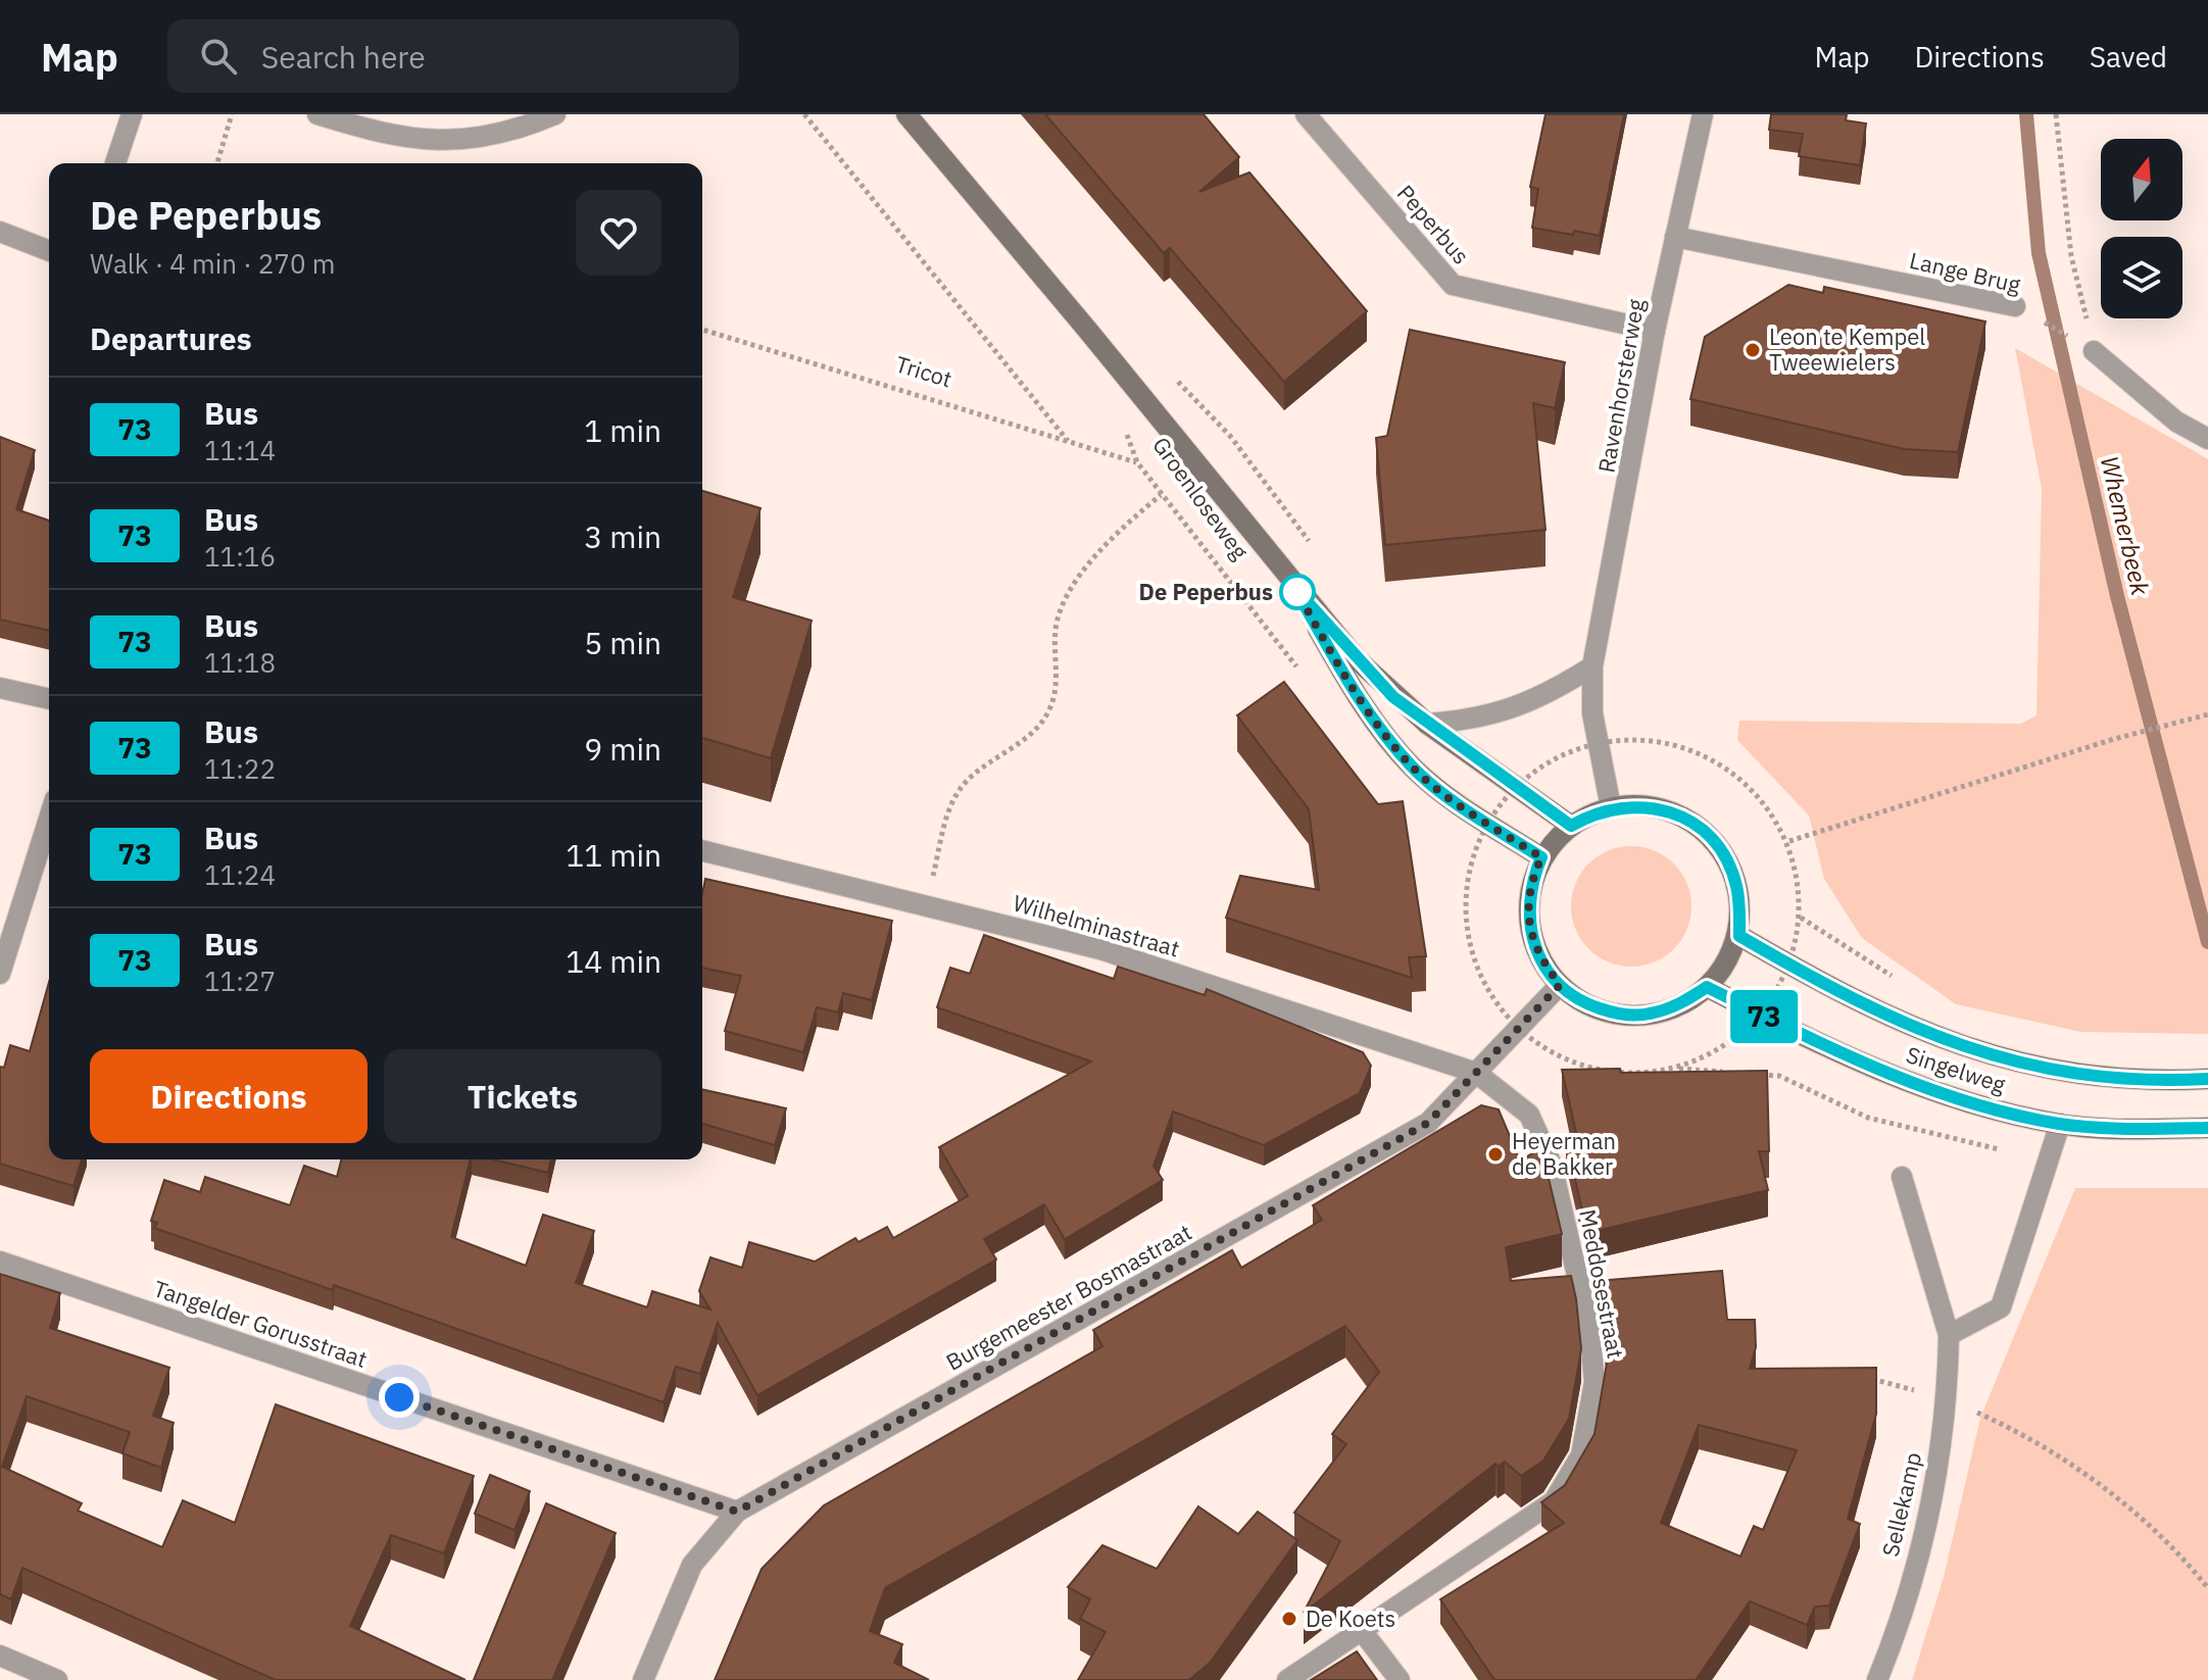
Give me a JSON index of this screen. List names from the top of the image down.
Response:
{
  "streets": {
    "main road": ["Groenloseweg", "Singelweg"],
    "street": [
      "Peperbus",
      "Lange Brug",
      "Ravenhorsterweg",
      "Wilhelminastraat",
      "Meddosestraat",
      "Burgemeester Bosmastraat",
      "Tangelder Gorusstraat",
      "Sellekamp"
    ],
    "path": ["Tricot"]
  },
  "crossings": [
    ["Peperbus", "Ravenhorsterweg"],
    ["Lange Brug", "Ravenhorsterweg"],
    ["Tricot", "Groenloseweg"],
    ["Ravenhorsterweg", "Groenloseweg"],
    ["Ravenhorsterweg", "Singelweg"],
    ["Ravenhorsterweg", "Burgemeester Bosmastraat"],
    ["Groenloseweg", "Singelweg"],
    ["Groenloseweg", "Burgemeester Bosmastraat"],
    ["Wilhelminastraat", "Meddosestraat"],
    ["Wilhelminastraat", "Burgemeester Bosmastraat"],
    ["Singelweg", "Burgemeester Bosmastraat"],
    ["Meddosestraat", "Burgemeester Bosmastraat"],
    ["Burgemeester Bosmastraat", "Tangelder Gorusstraat"]
  ],
  "water": ["Whemerbeek"],
  "places": [
    "Leon te Kempel Tweewielers",
    "De Peperbus",
    "Heyerman de Bakker",
    "De Koets"
  ],
  "lines": ["bus line 73"],
  "north": "top",
  "page": {
    "header": "Map",
    "search": "Search here",
    "nav": ["Map", "Directions", "Saved"],
    "on_map": "73",
    "heading": [
      ["De Peperbus", "Walk · 4 min · 270 m"],
      "Departures"
    ],
    "list": [
      {
        "mark": "73",
        "name": "Bus",
        "note": "11:14",
        "value": "1 min"
      },
      {
        "mark": "73",
        "name": "Bus",
        "note": "11:16",
        "value": "3 min"
      },
      {
        "mark": "73",
        "name": "Bus",
        "note": "11:18",
        "value": "5 min"
      },
      {
        "mark": "73",
        "name": "Bus",
        "note": "11:22",
        "value": "9 min"
      },
      {
        "mark": "73",
        "name": "Bus",
        "note": "11:24",
        "value": "11 min"
      },
      {
        "mark": "73",
        "name": "Bus",
        "note": "11:27",
        "value": "14 min"
      }
    ],
    "buttons": ["Directions", "Tickets"]
  }
}
